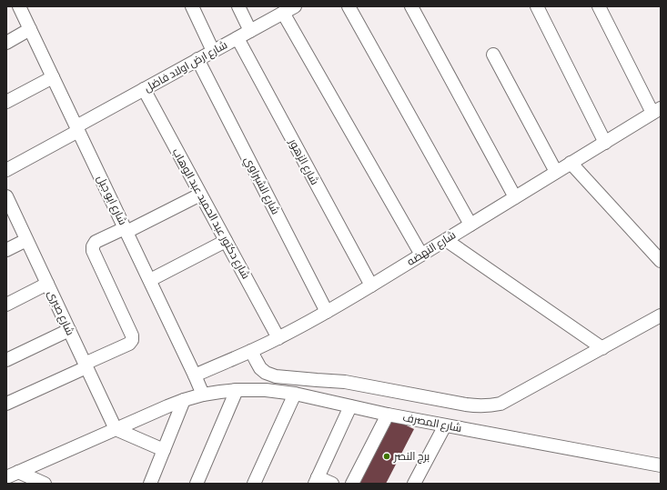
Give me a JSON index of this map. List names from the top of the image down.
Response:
{
  "streets": {
    "street": [
      "شارع ارض اولاد فاضل",
      "شارع الزهور",
      "شارع الشبراوي",
      "شارع ابو جبل",
      "شارع دكتور عبد الحميد عبد الوهاب",
      "شارع النهضه",
      "شارع صبرى",
      "شارع المصرف"
    ]
  },
  "crossings": [
    ["شارع ارض اولاد فاضل", "شارع الزهور"],
    ["شارع ارض اولاد فاضل", "شارع الشبراوي"],
    ["شارع ارض اولاد فاضل", "شارع ابو جبل"],
    ["شارع ارض اولاد فاضل", "شارع دكتور عبد الحميد عبد الوهاب"],
    ["شارع الزهور", "شارع النهضه"],
    ["شارع الشبراوي", "شارع النهضه"],
    ["شارع ابو جبل", "شارع النهضه"],
    ["شارع ابو جبل", "شارع المصرف"],
    ["شارع دكتور عبد الحميد عبد الوهاب", "شارع النهضه"],
    ["شارع صبرى", "شارع المصرف"]
  ],
  "places": ["برج النصر"]
}
